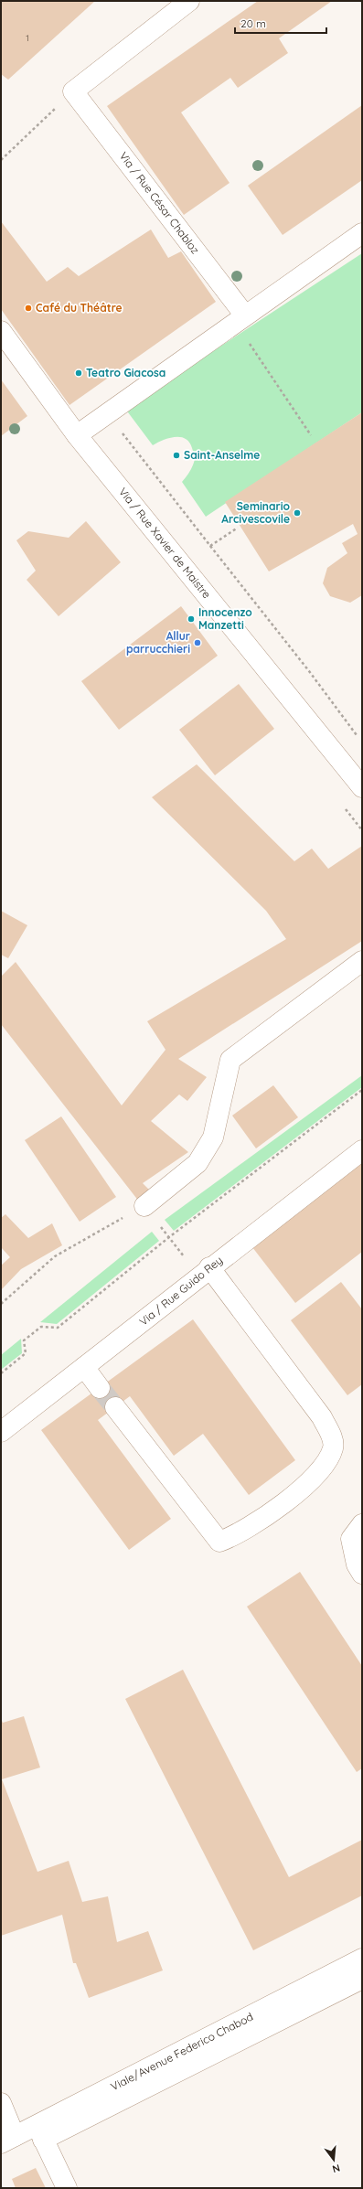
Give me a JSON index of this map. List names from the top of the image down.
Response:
{
  "streets": {
    "street": [
      "Via / Rue César Chabloz",
      "Via / Rue Xavier de Maistre",
      "Via / Rue Guido Rey",
      "Viale/Avenue Federico Chabod"
    ]
  },
  "places": [
    "Café du Théâtre",
    "Teatro Giacosa",
    "Saint-Anselme",
    "Seminario Arcivescovile",
    "Innocenzo Manzetti",
    "Allur parrucchieri"
  ],
  "house_numbers": ["1"],
  "scale_bar": "20 m",
  "north": "bottom"
}
